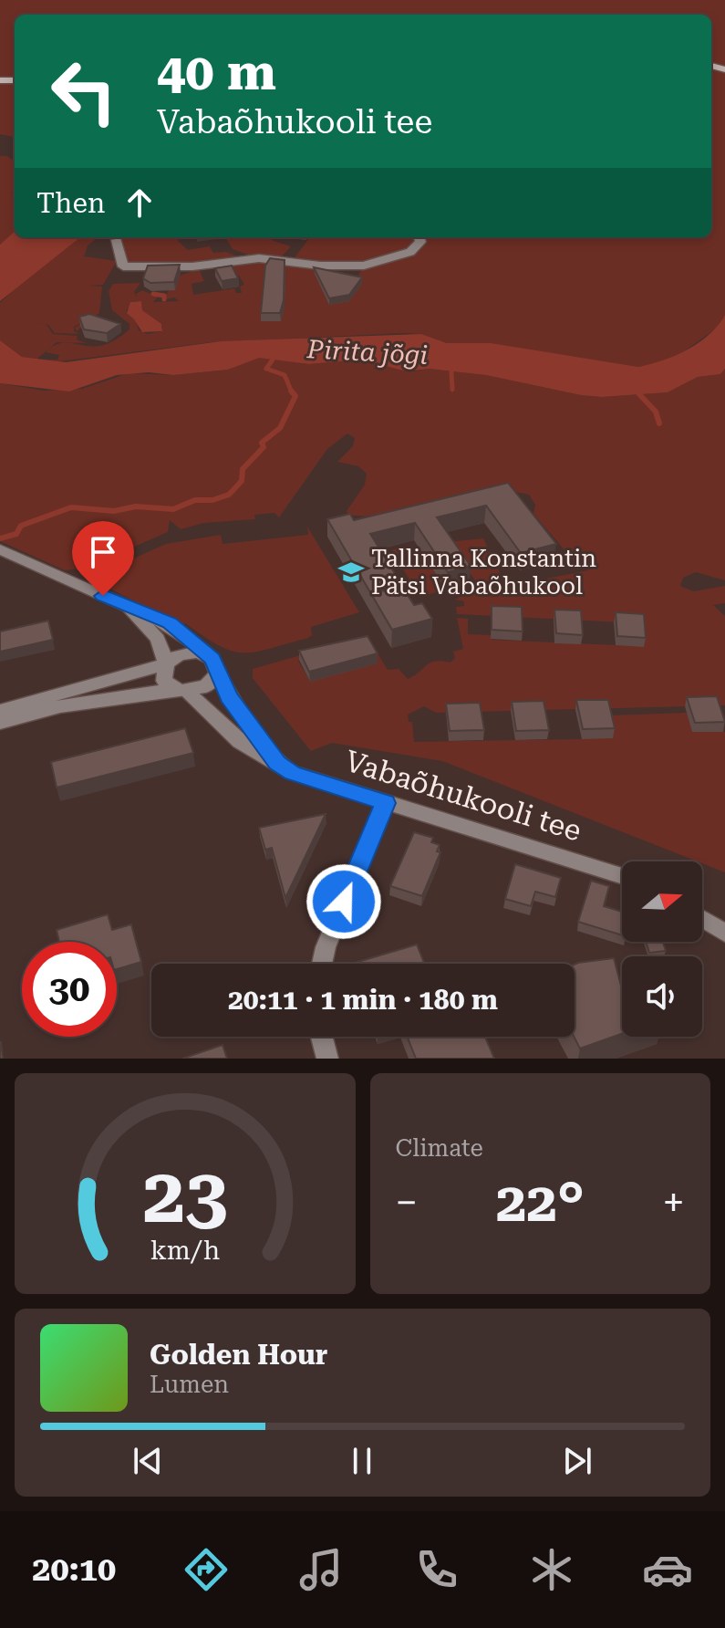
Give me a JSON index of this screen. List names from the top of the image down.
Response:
{
  "streets": {
    "street": ["Vabaõhukooli tee"]
  },
  "water": ["Pirita jõgi"],
  "places": {
    "school or university": ["Tallinna Konstantin Pätsi Vabaõhukool"]
  },
  "north": "right",
  "page": {
    "turn": ["40 m", "Vabaõhukooli tee"],
    "then": "Then",
    "limit": "30",
    "trip": "20:11 · 1 min · 180 m",
    "tile": "Climate",
    "heat": ["−", "22°", "+"],
    "song": ["Golden Hour", "Lumen"],
    "tabs": "20:10",
    "gauge": ["23", "km/h"]
  }
}
